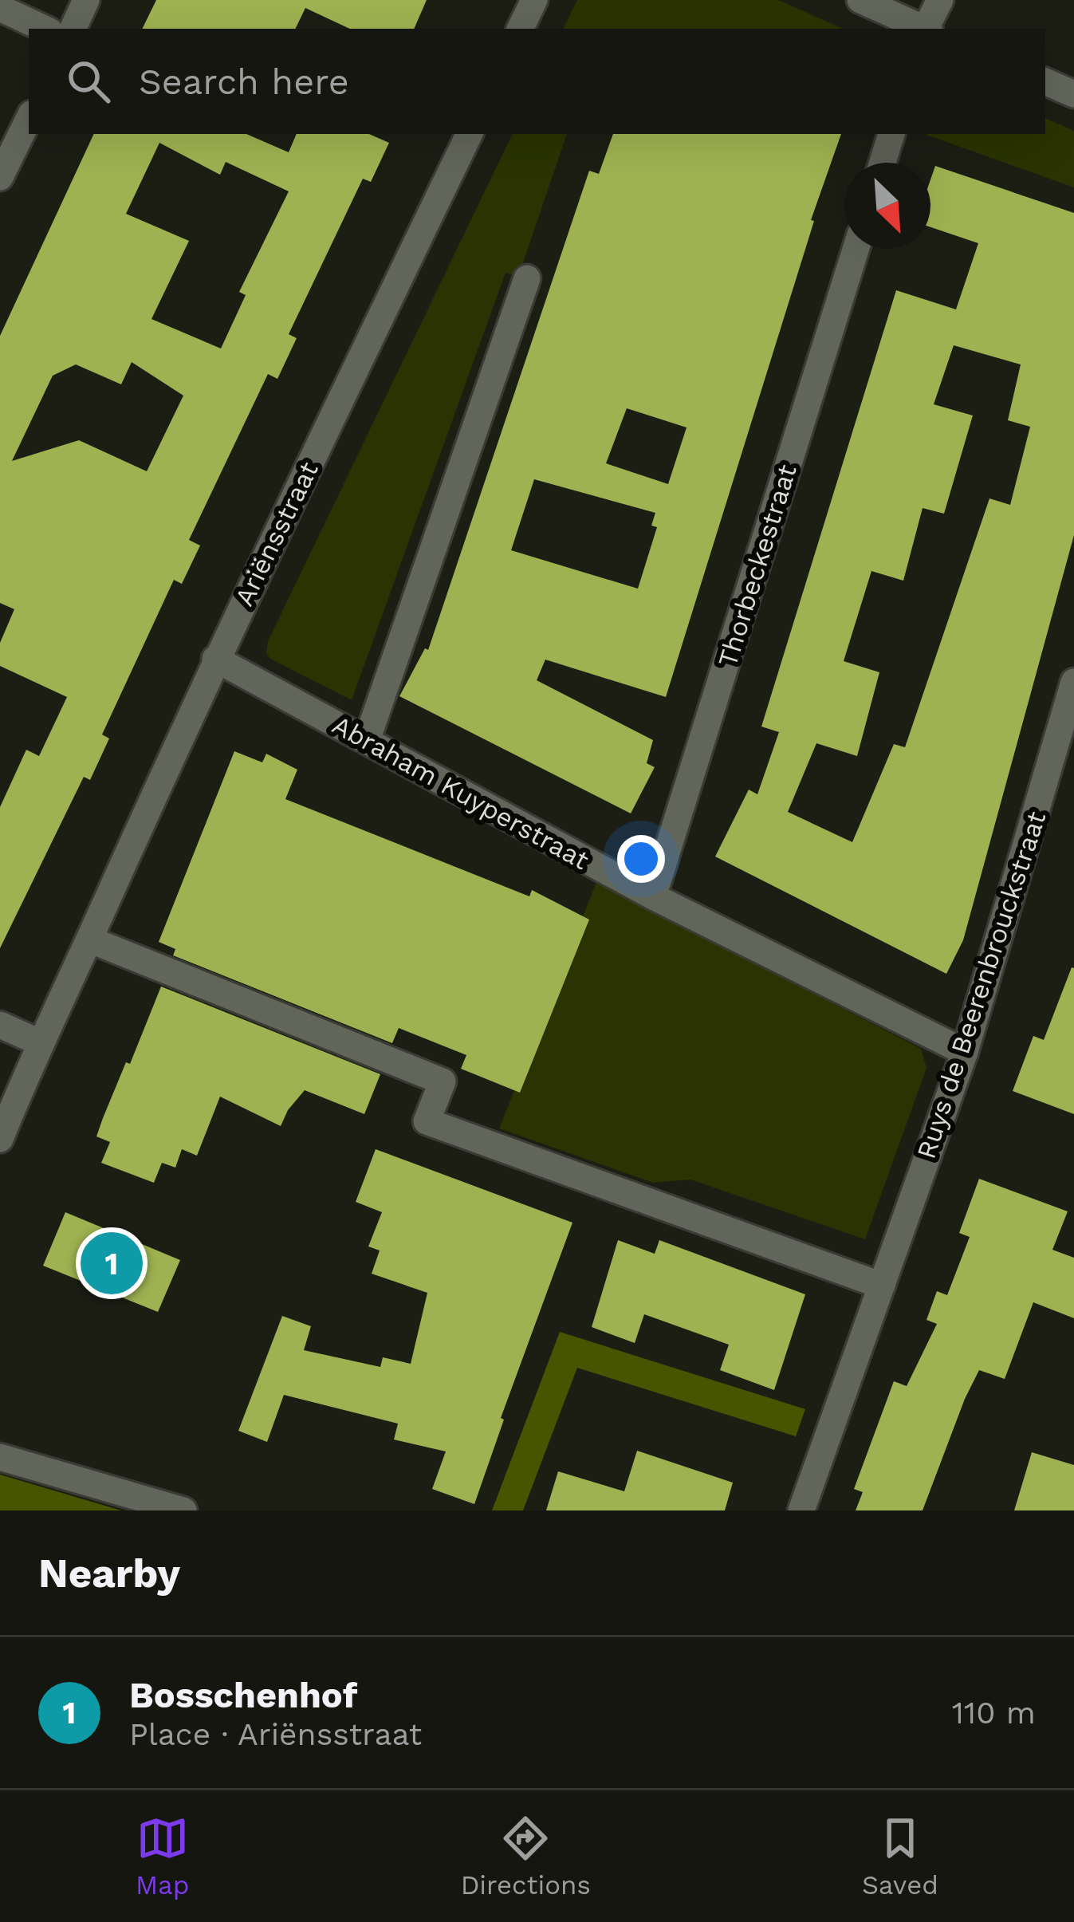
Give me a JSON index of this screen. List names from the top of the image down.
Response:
{
  "streets": {
    "street": [
      "Ariënsstraat",
      "Thorbeckestraat",
      "Abraham Kuyperstraat",
      "Ruys de Beerenbrouckstraat"
    ]
  },
  "crossings": [
    ["Ariënsstraat", "Abraham Kuyperstraat"],
    ["Thorbeckestraat", "Abraham Kuyperstraat"],
    ["Abraham Kuyperstraat", "Ruys de Beerenbrouckstraat"]
  ],
  "north": "bottom right",
  "page": {
    "search": "Search here",
    "pins": "1",
    "heading": "Nearby",
    "list": [
      {
        "mark": "1",
        "name": "Bosschenhof",
        "note": "Place · Ariënsstraat",
        "value": "110 m"
      }
    ],
    "nav": ["Map", "Directions", "Saved"]
  }
}
